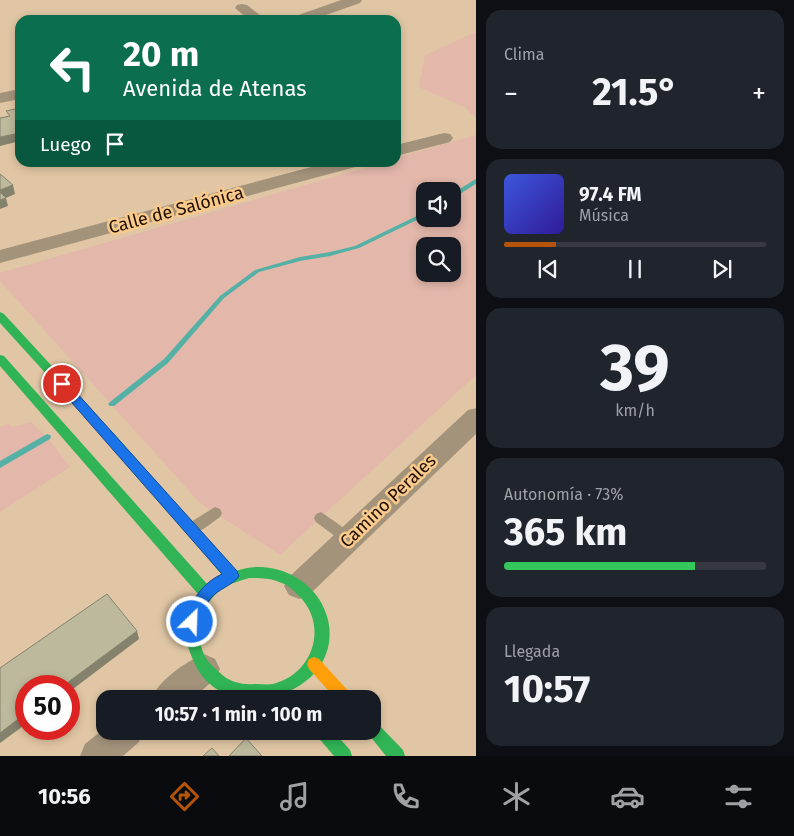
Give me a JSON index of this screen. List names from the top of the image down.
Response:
{
  "streets": {
    "street": ["Calle de Salónica", "Camino Perales"]
  },
  "page": {
    "tile": [
      "Clima",
      ["39", "km/h"],
      ["Autonomía · 73%", "365 km"],
      ["Llegada", "10:57"]
    ],
    "turn": ["20 m", "Avenida de Atenas"],
    "heat": ["−", "21.5°", "+"],
    "then": "Luego",
    "song": ["97.4 FM", "Música"],
    "limit": "50",
    "trip": "10:57 · 1 min · 100 m",
    "tabs": "10:56"
  }
}
